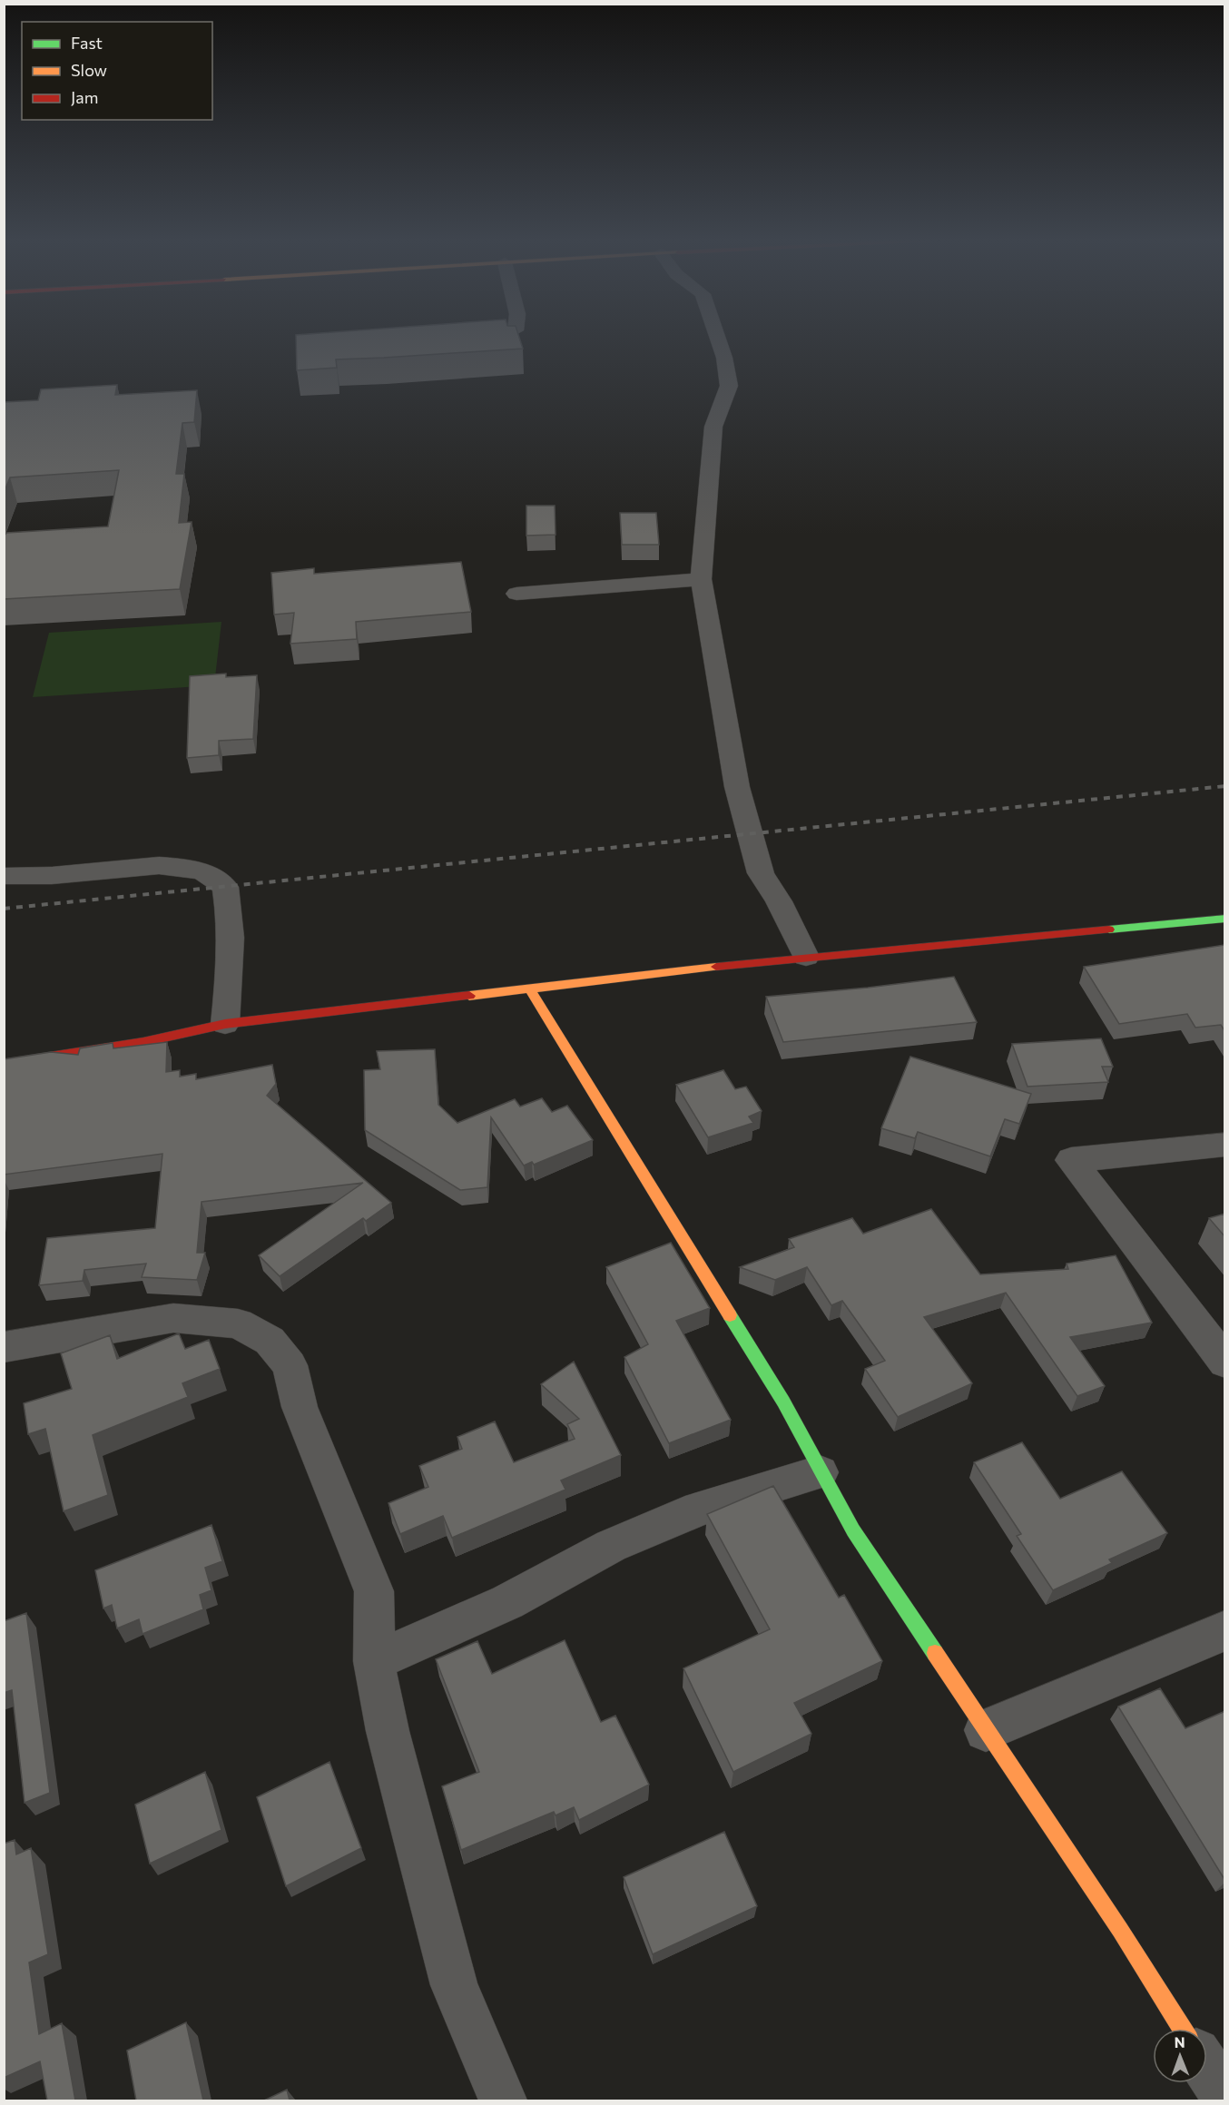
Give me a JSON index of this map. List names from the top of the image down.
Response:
{
  "legend": ["Fast", "Slow", "Jam"],
  "north": "top"
}
